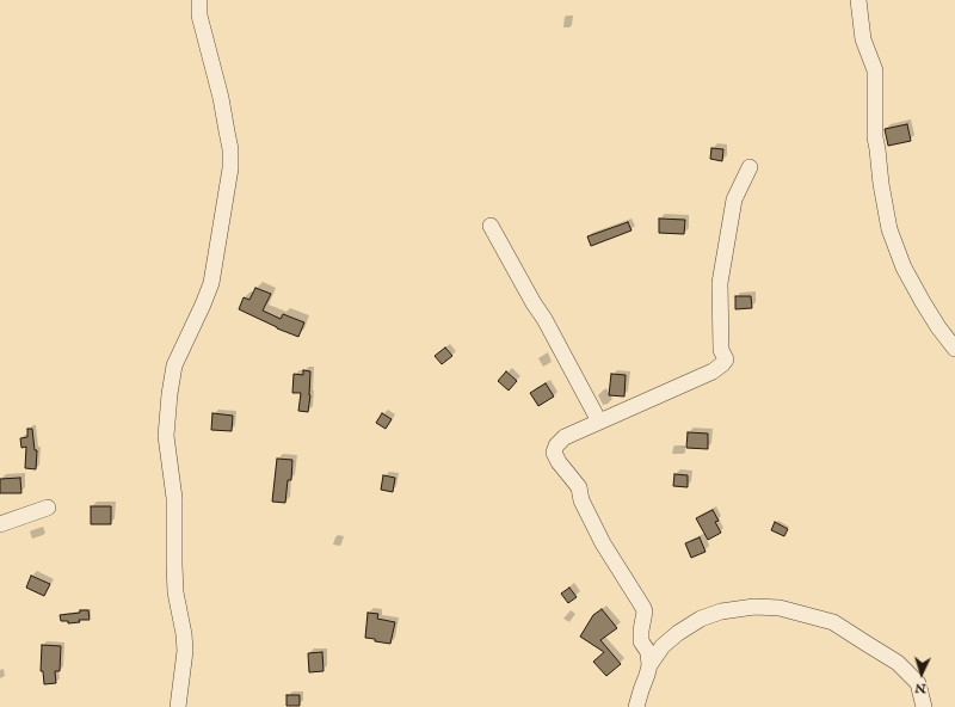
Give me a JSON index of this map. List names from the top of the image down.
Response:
{
  "north": "bottom"
}
